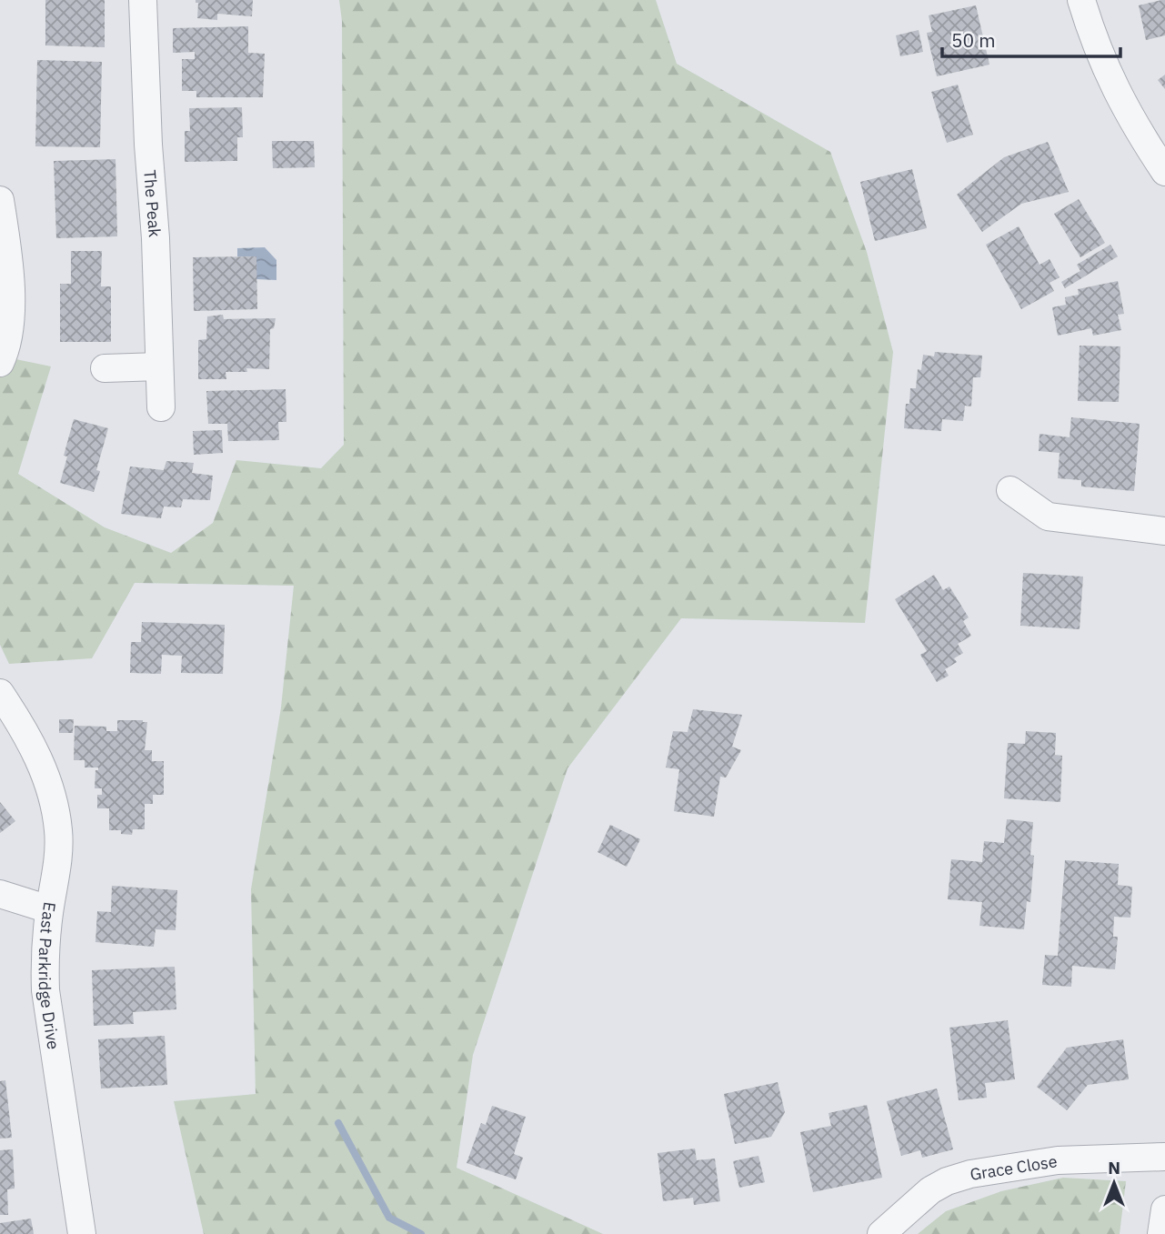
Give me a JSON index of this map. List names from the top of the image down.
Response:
{
  "streets": {
    "street": ["The Peak", "East Parkridge Drive", "Grace Close"]
  },
  "scale_bar": "50 m",
  "north": "top"
}
